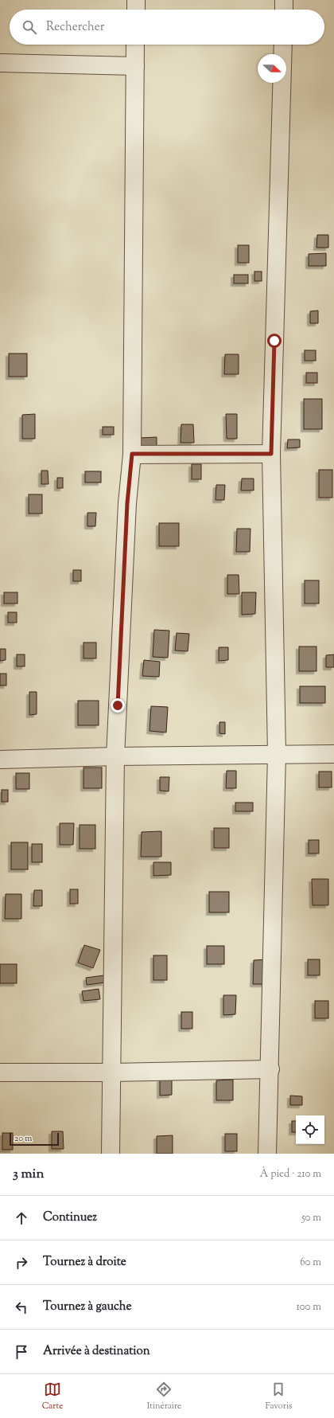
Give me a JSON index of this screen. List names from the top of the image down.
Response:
{
  "scale_bar": "20 m",
  "north": "right",
  "page": {
    "search": "Rechercher",
    "scale": "20 m",
    "heading": ["3 min", "À pied · 210 m"],
    "list": [
      ["Continuez", "50 m"],
      ["Tournez à droite", "60 m"],
      ["Tournez à gauche", "100 m"],
      "Arrivée à destination"
    ],
    "nav": ["Carte", "Itinéraire", "Favoris"]
  }
}
